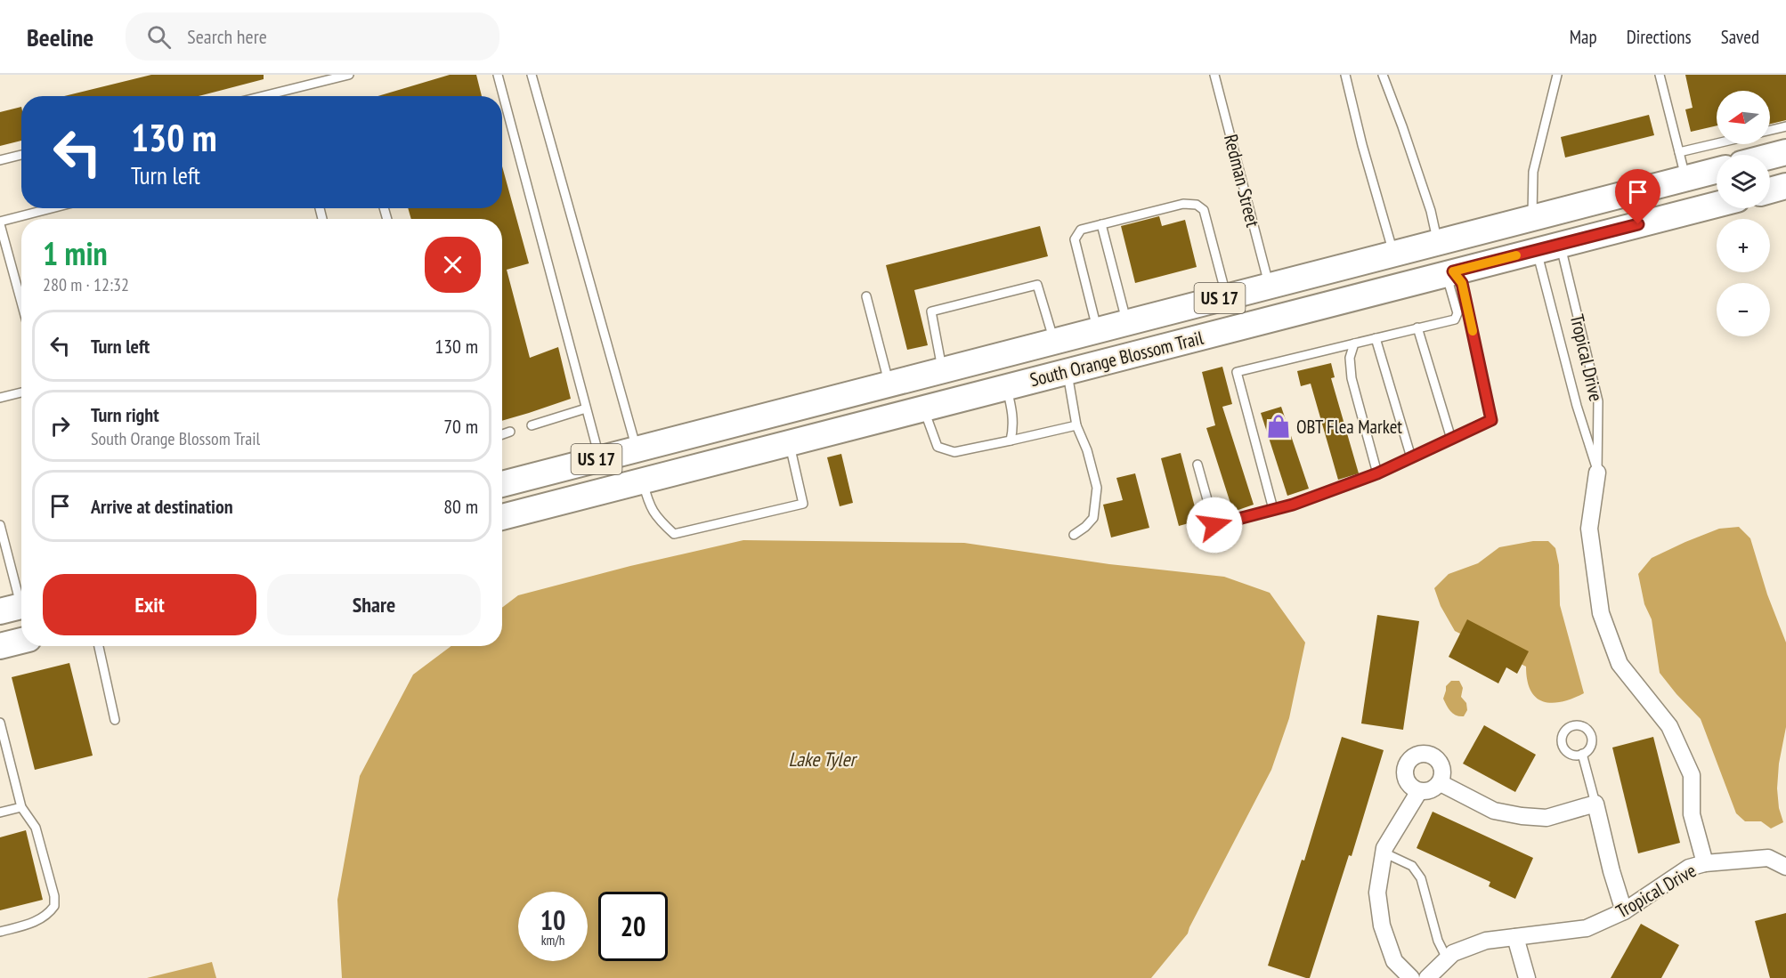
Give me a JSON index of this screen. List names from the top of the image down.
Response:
{
  "streets": {
    "main road": ["US 17", "South Orange Blossom Trail"],
    "street": ["Tropical Drive"],
    "lane": ["Redman Street"]
  },
  "crossings": [
    ["Redman Street", "South Orange Blossom Trail"],
    ["Tropical Drive", "South Orange Blossom Trail"]
  ],
  "water": ["Lake Tyler"],
  "places": {
    "shop": ["OBT Flea Market"]
  },
  "north": "left",
  "page": {
    "header": "Beeline",
    "search": "Search here",
    "nav": ["Map", "Directions", "Saved"],
    "map_buttons": ["+", "−"],
    "turn": ["130 m", "Turn left"],
    "heading": ["1 min", "280 m · 12:32"],
    "list": [
      {
        "name": "Turn left",
        "value": "130 m"
      },
      {
        "name": "Turn right",
        "note": "South Orange Blossom Trail",
        "value": "70 m"
      },
      {
        "name": "Arrive at destination",
        "value": "80 m"
      }
    ],
    "buttons": ["Exit", "Share"],
    "speed": "10 km/h",
    "limit": "20"
  }
}
